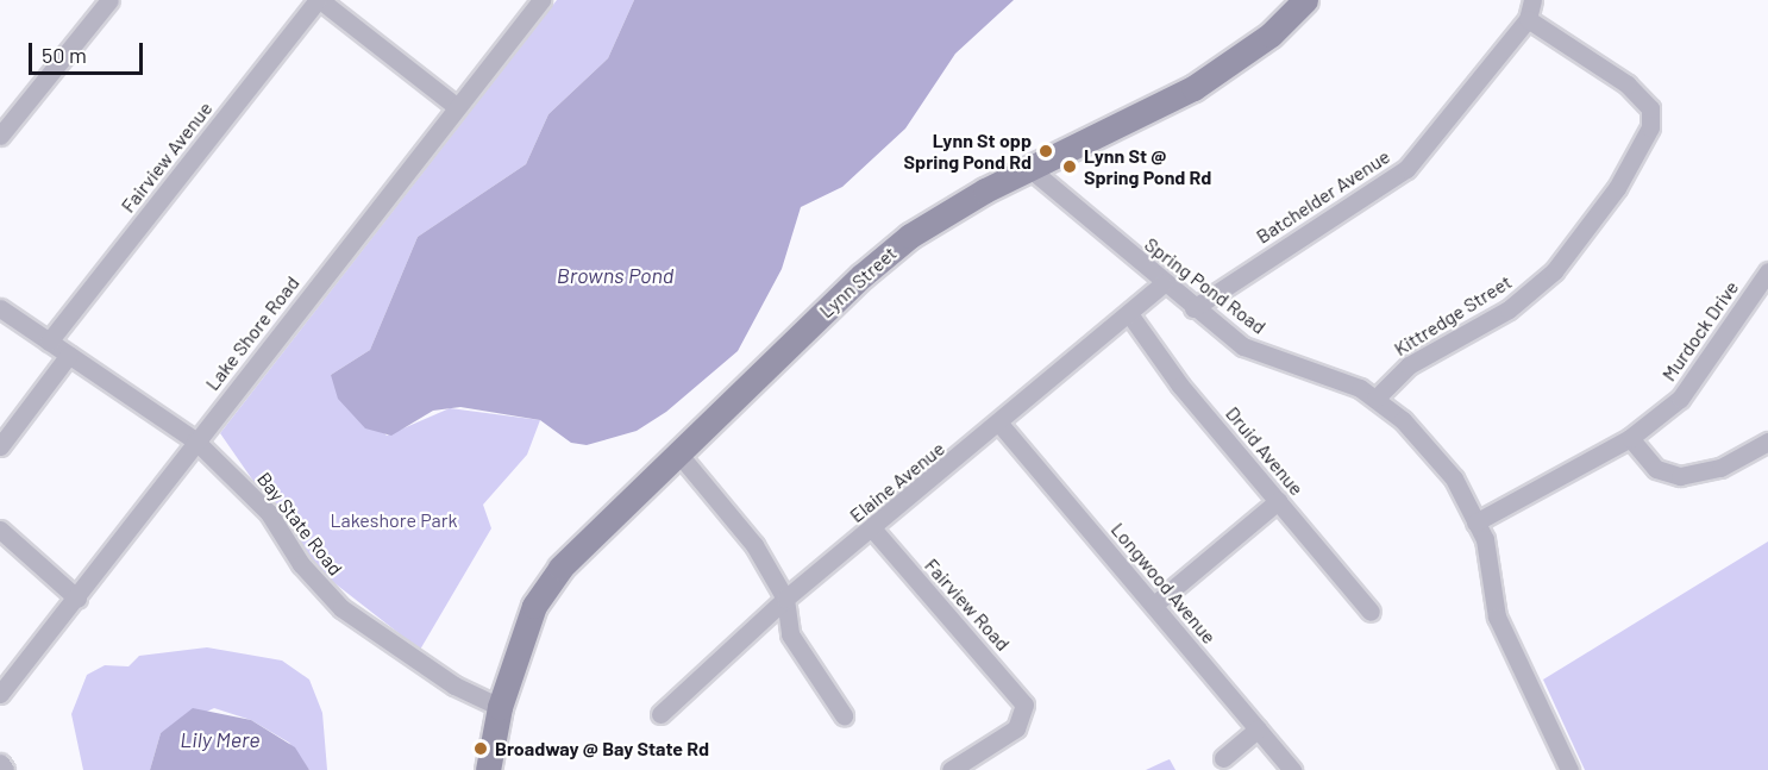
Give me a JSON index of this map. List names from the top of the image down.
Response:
{
  "streets": {
    "main road": ["Lynn Street"],
    "street": [
      "Fairview Avenue",
      "Batchelder Avenue",
      "Spring Pond Road",
      "Kittredge Street",
      "Murdock Drive",
      "Lake Shore Road",
      "Druid Avenue",
      "Elaine Avenue",
      "Bay State Road",
      "Longwood Avenue",
      "Fairview Road"
    ]
  },
  "crossings": [
    ["Fairview Avenue", "Bay State Road"],
    ["Batchelder Avenue", "Spring Pond Road"],
    ["Batchelder Avenue", "Kittredge Street"],
    ["Lynn Street", "Spring Pond Road"],
    ["Lynn Street", "Bay State Road"],
    ["Spring Pond Road", "Kittredge Street"],
    ["Spring Pond Road", "Murdock Drive"],
    ["Spring Pond Road", "Elaine Avenue"],
    ["Lake Shore Road", "Bay State Road"],
    ["Druid Avenue", "Elaine Avenue"],
    ["Elaine Avenue", "Longwood Avenue"],
    ["Elaine Avenue", "Fairview Road"]
  ],
  "water": ["Browns Pond", "Lily Mere"],
  "parks": ["Lakeshore Park"],
  "places": ["Lynn St opp Spring Pond Rd", "Lynn St @ Spring Pond Rd", "Broadway @ Bay State Rd"],
  "scale_bar": "50 m"
}
